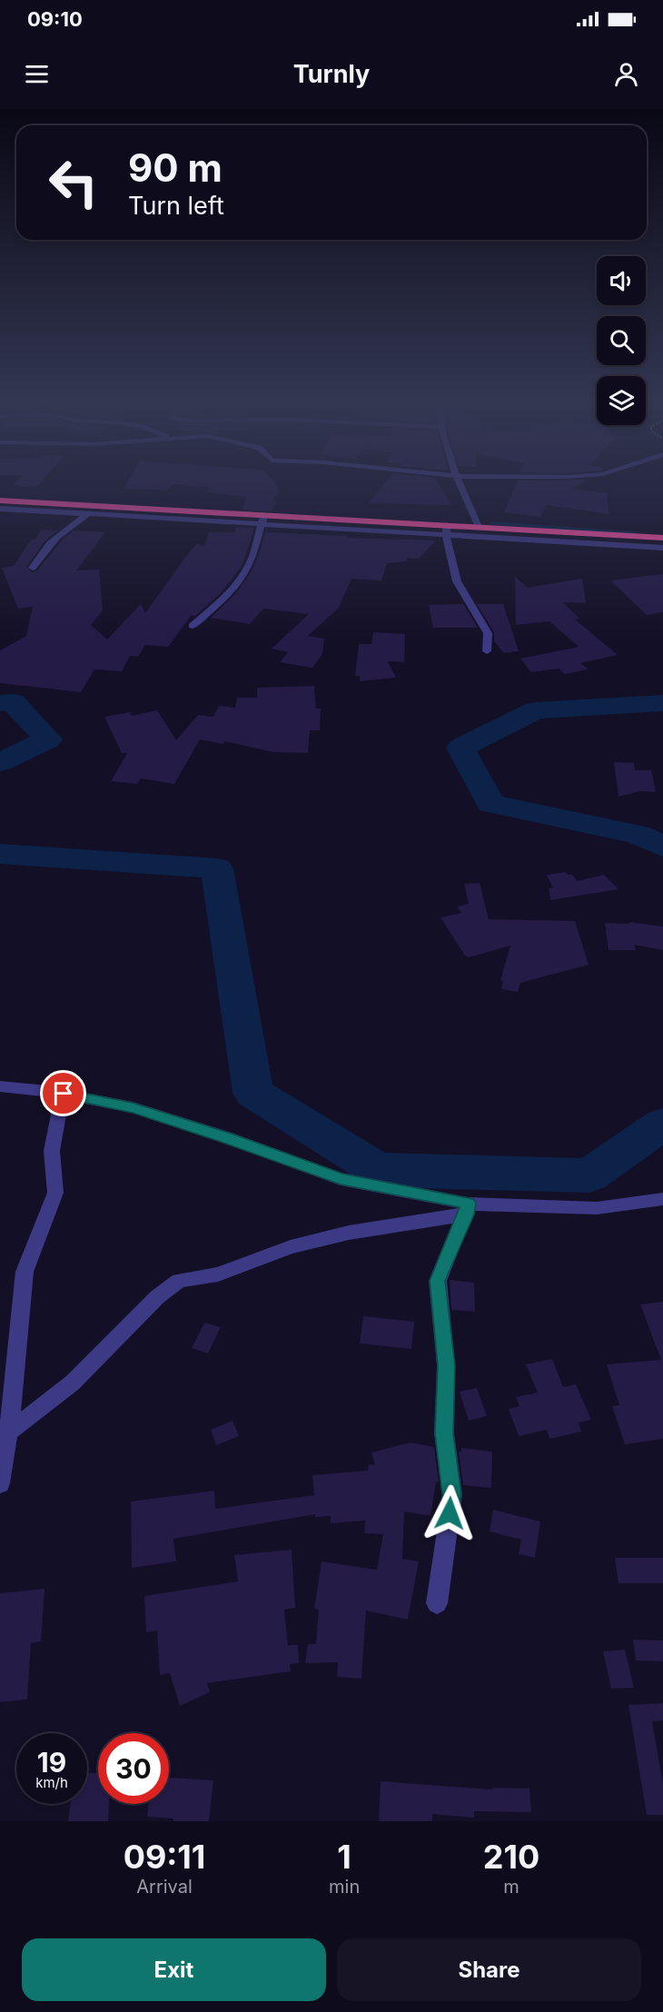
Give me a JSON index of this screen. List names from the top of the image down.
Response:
{
  "page": {
    "status": "09:10",
    "header": "Turnly",
    "turn": ["90 m", "Turn left"],
    "speed": "19 km/h",
    "limit": "30",
    "eta": [
      "09:11",
      "Arrival",
      "1",
      "min",
      "210",
      "m"
    ],
    "buttons": ["Exit", "Share"]
  }
}
